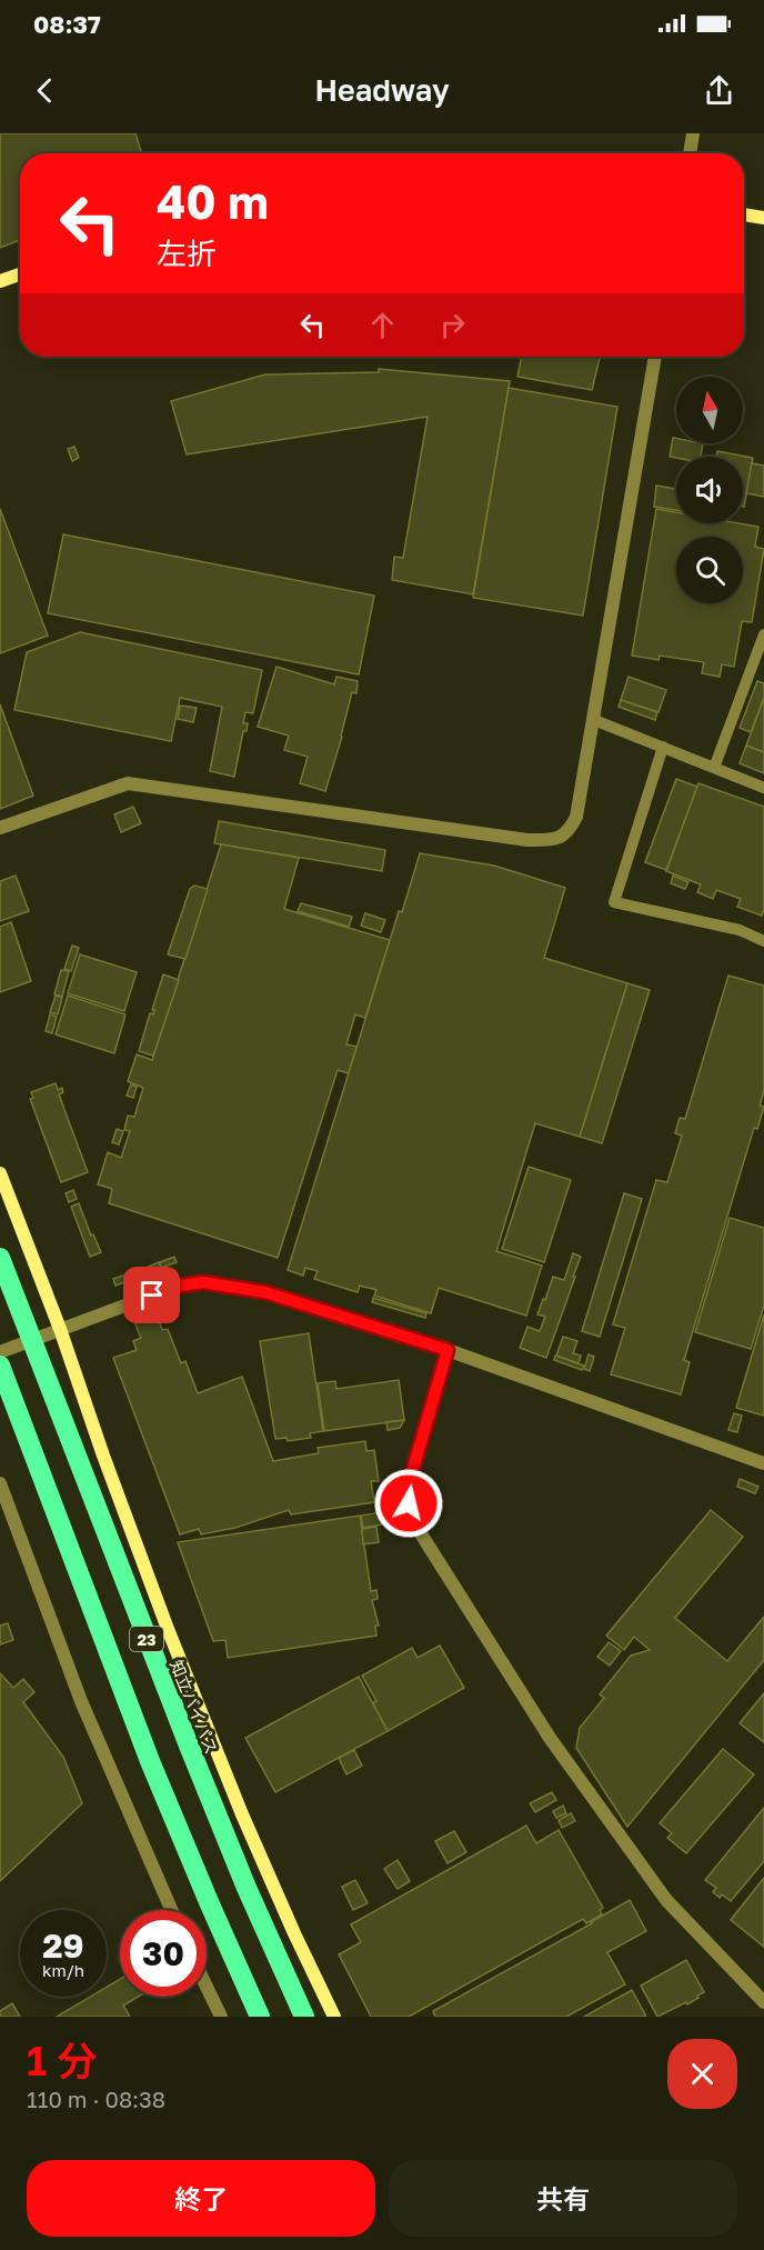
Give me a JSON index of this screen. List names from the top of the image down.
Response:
{
  "streets": {
    "highway": ["23", "知立バイパス"]
  },
  "north": "top",
  "page": {
    "status": "08:37",
    "header": "Headway",
    "turn": ["40 m", "左折"],
    "speed": "29 km/h",
    "limit": "30",
    "heading": ["1 分", "110 m · 08:38"],
    "buttons": ["終了", "共有"]
  }
}
